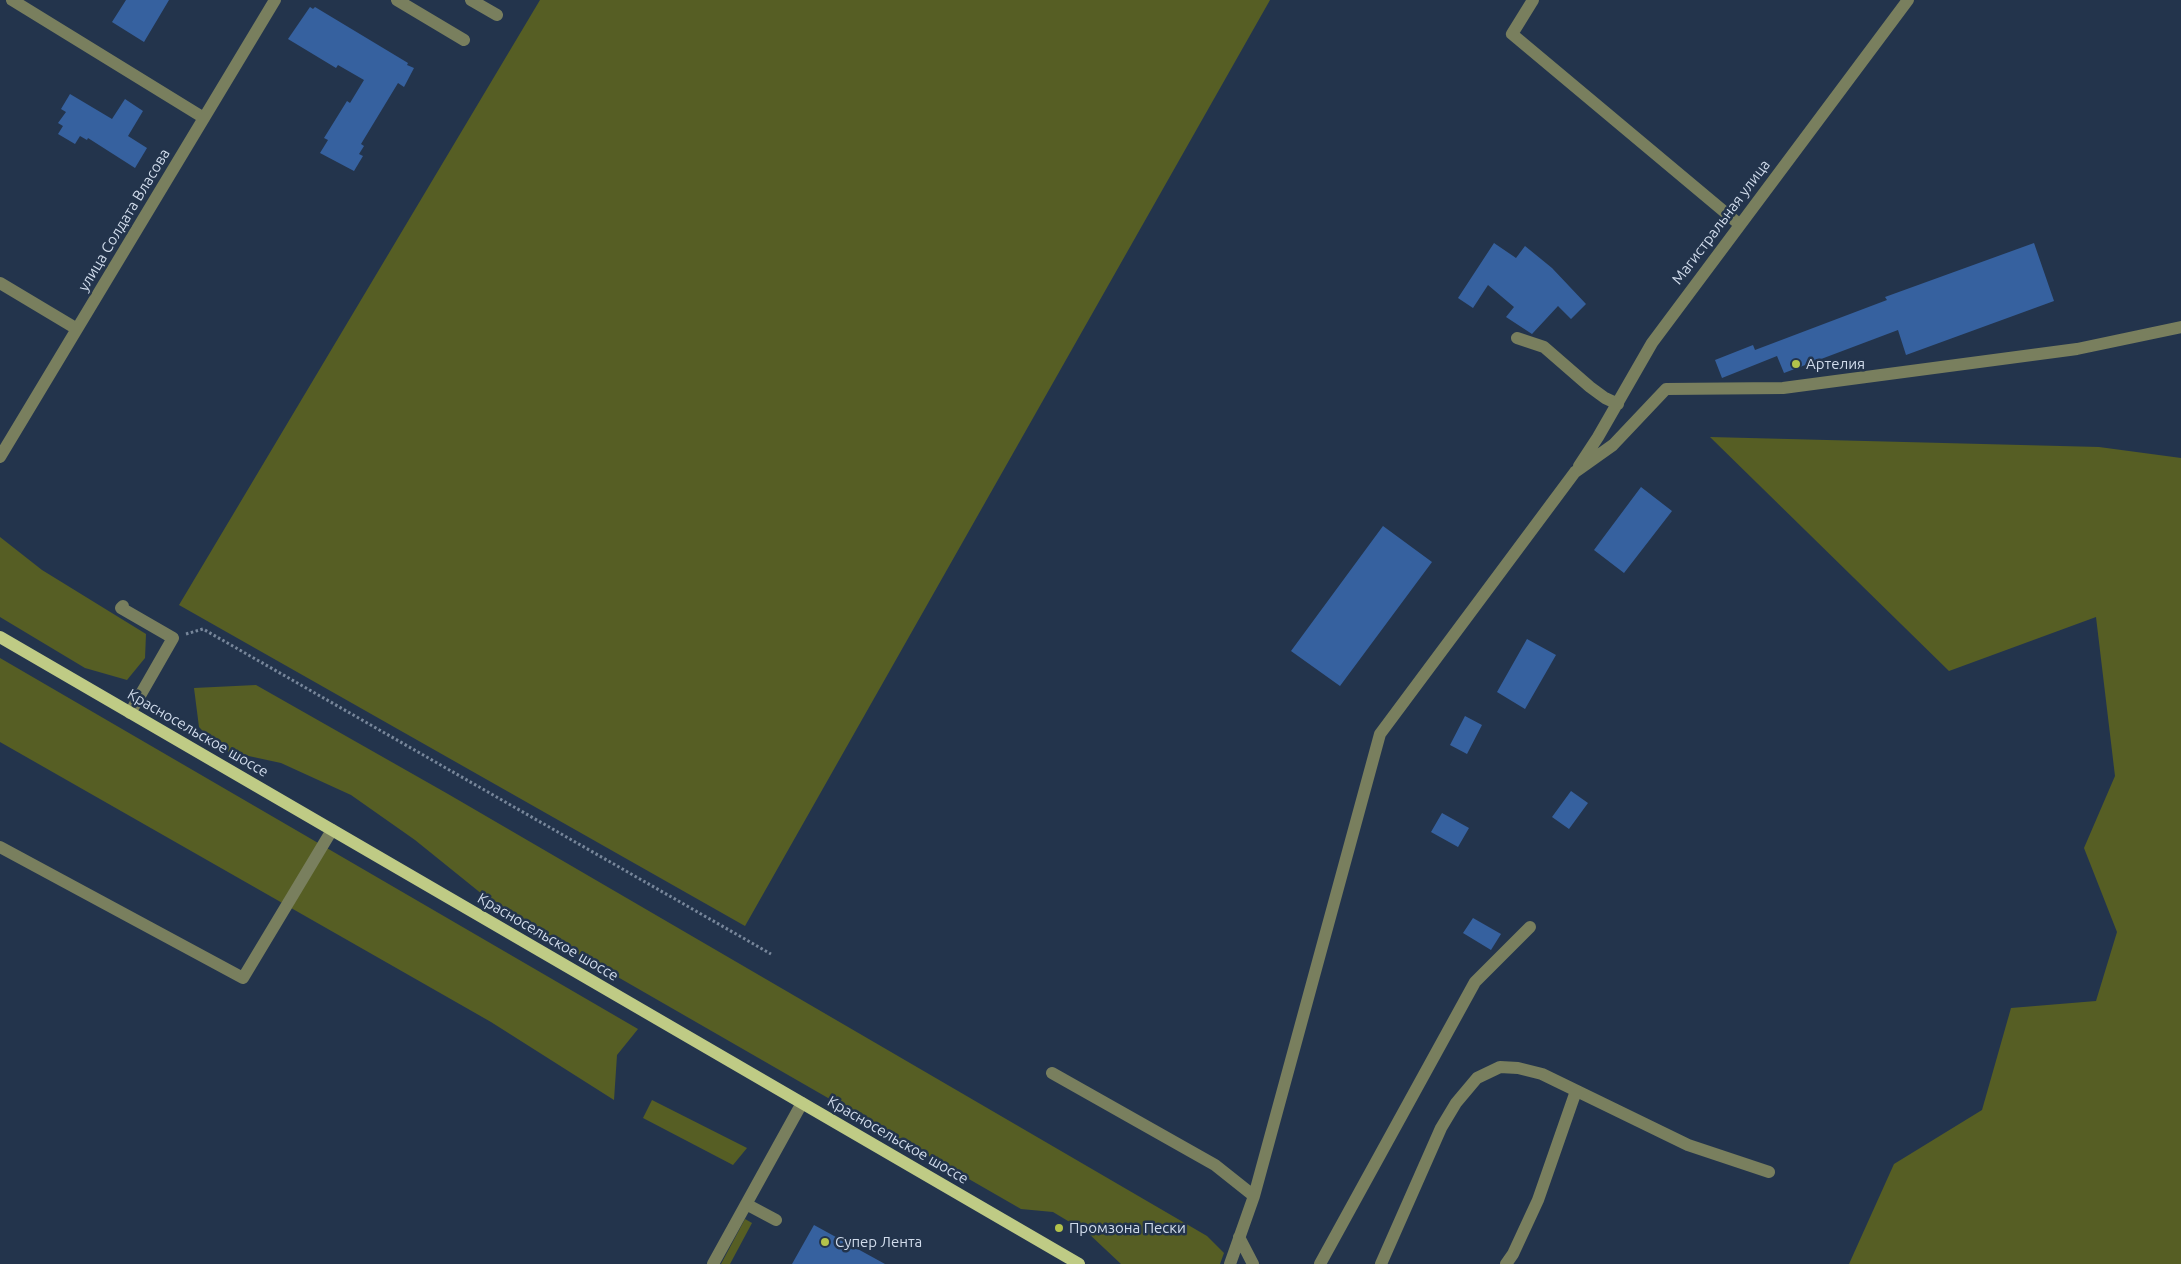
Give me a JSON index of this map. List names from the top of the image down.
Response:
{
  "streets": {
    "main road": ["Красносельское шоссе"],
    "street": ["улица Солдата Власова", "Магистральная улица"]
  },
  "places": ["Артелия", "Промзона Пески", "Супер Лента"]
}
